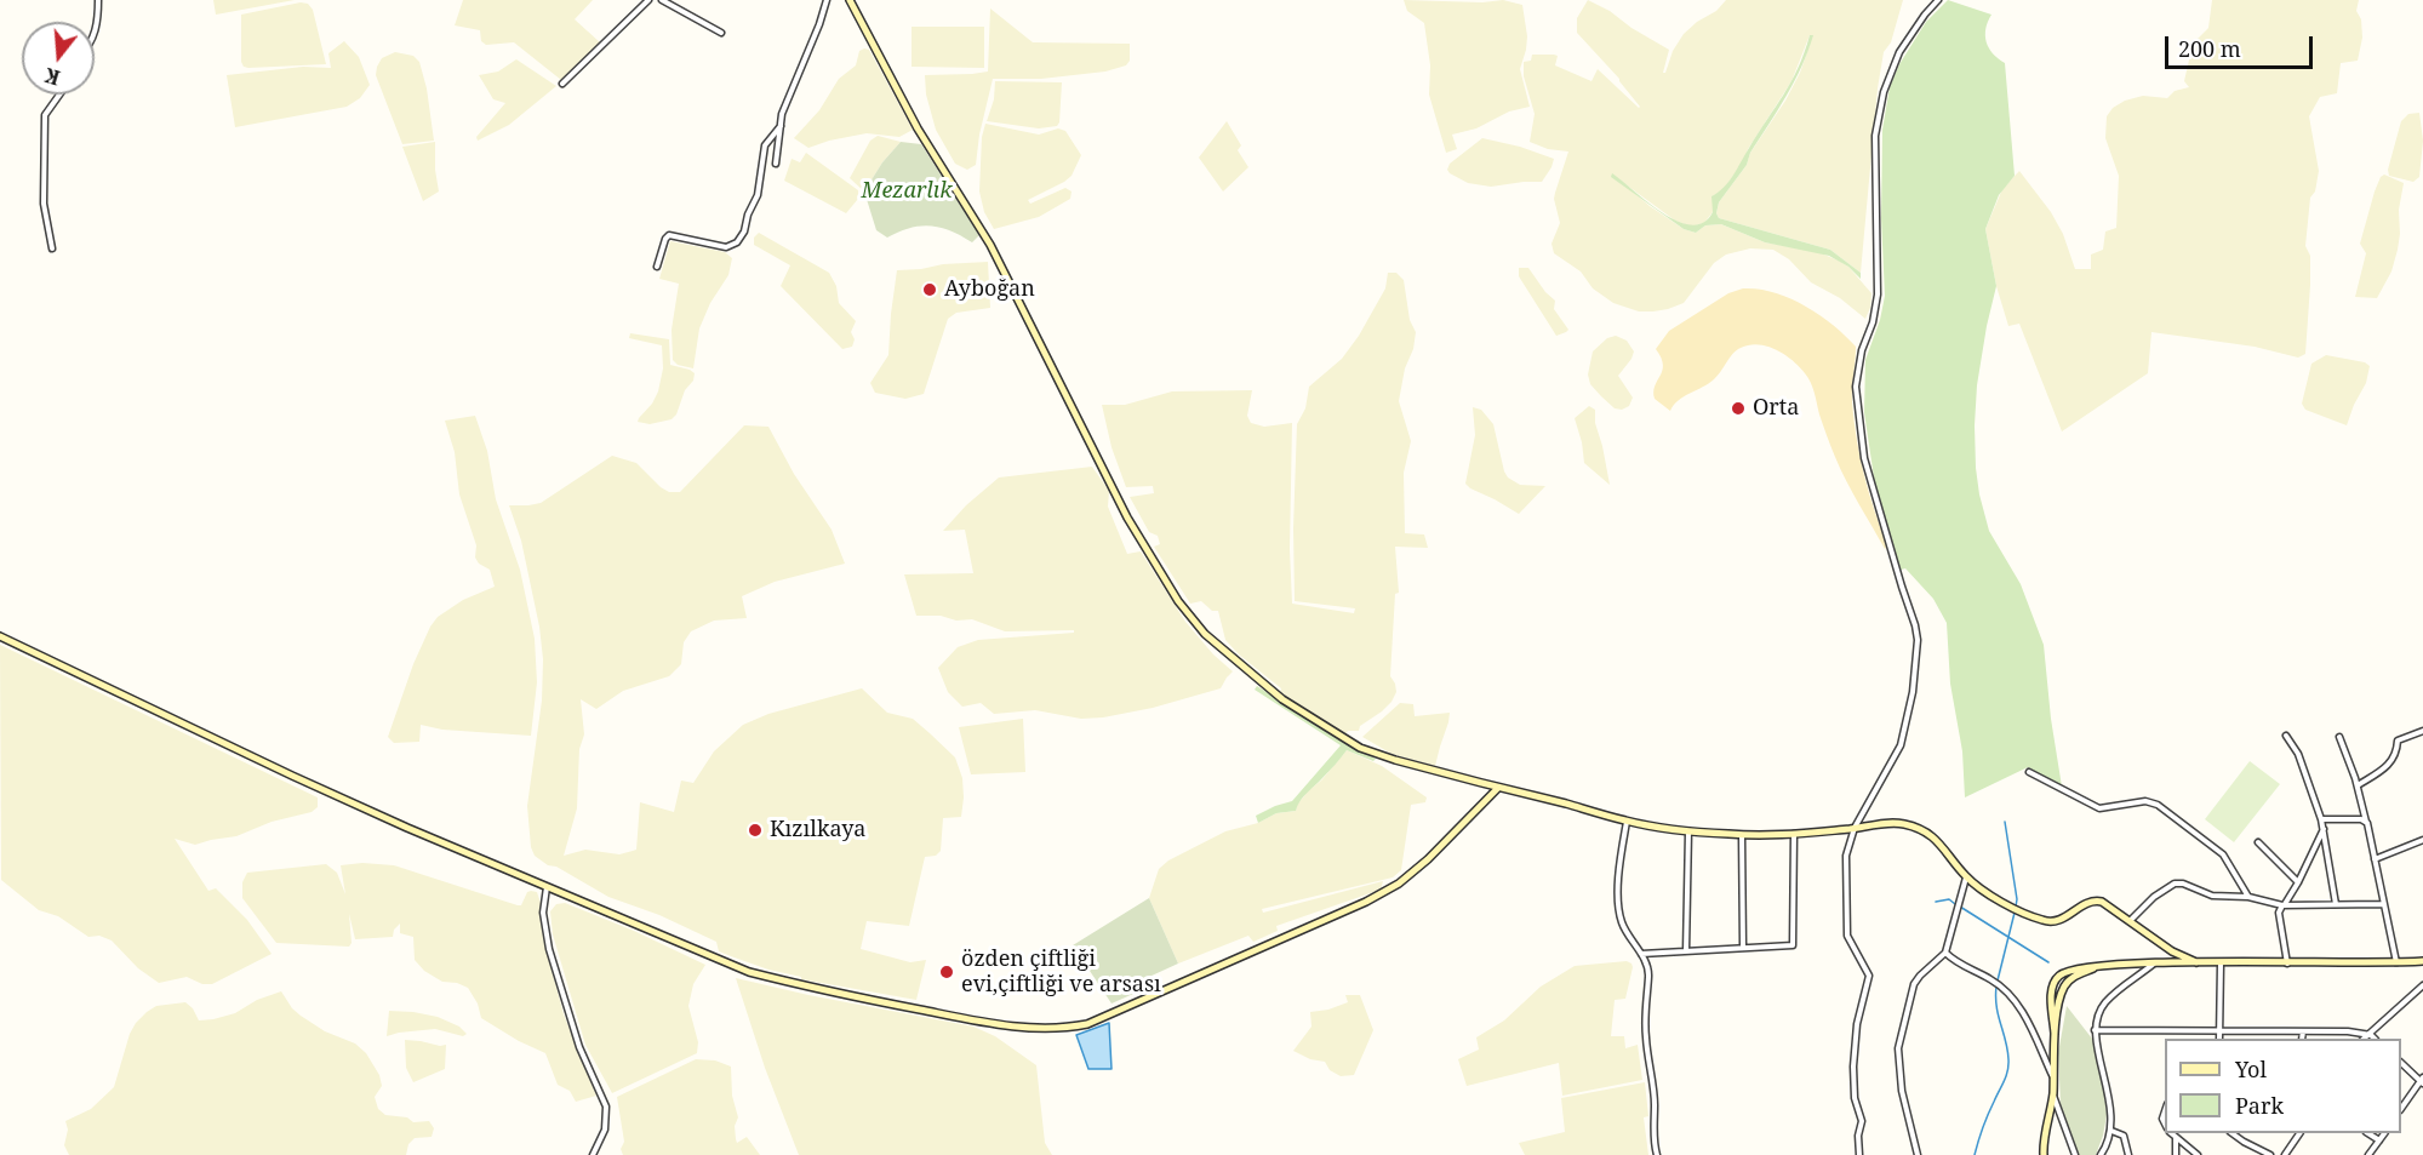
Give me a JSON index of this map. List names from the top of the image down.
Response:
{
  "parks": ["Mezarlık"],
  "places": [
    "Ayboğan",
    "Orta",
    "Kızılkaya",
    "özden çiftliği evi,çiftliği ve arsası"
  ],
  "legend": ["Yol", "Park"],
  "scale_bar": "200 m",
  "north": "bottom"
}
